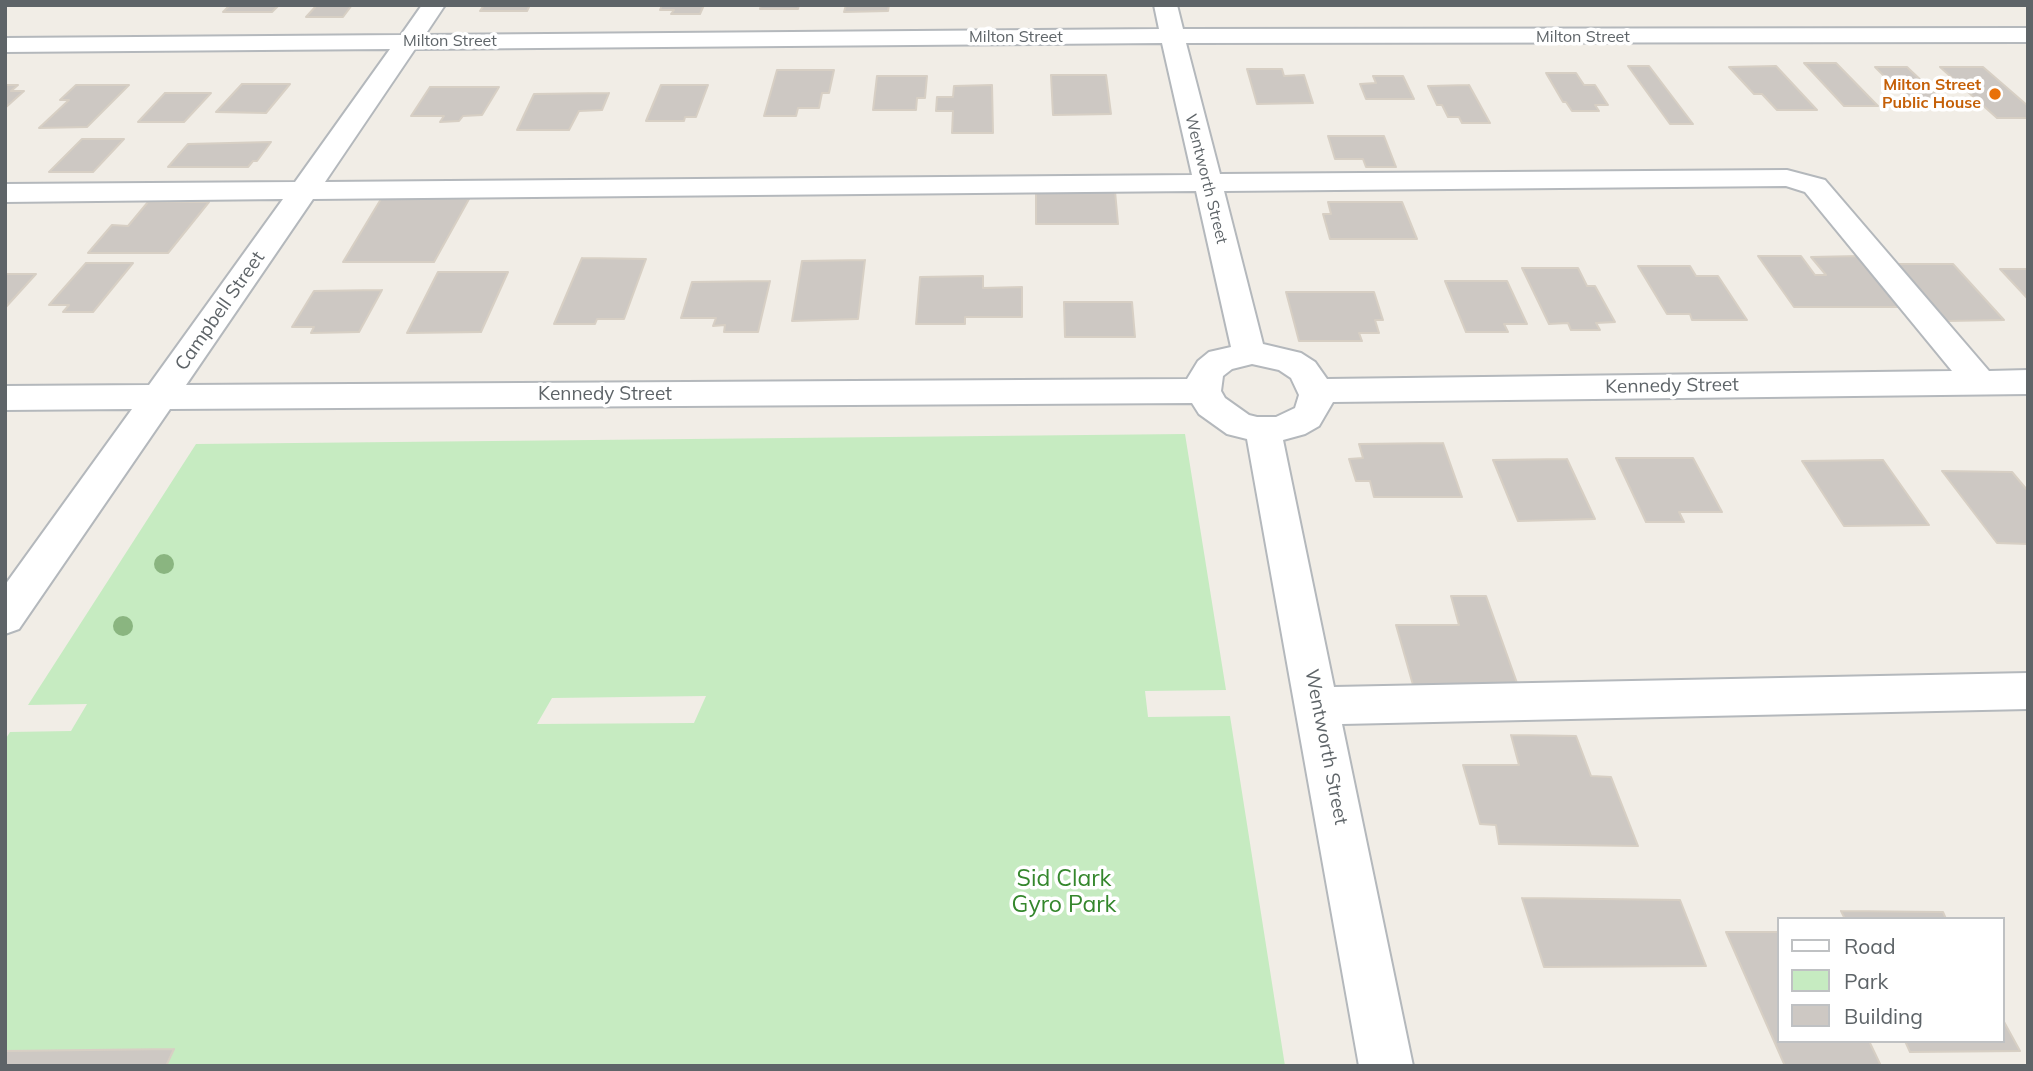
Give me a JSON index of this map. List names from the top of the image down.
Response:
{
  "streets": {
    "street": [
      "Milton Street",
      "Wentworth Street",
      "Campbell Street",
      "Kennedy Street"
    ]
  },
  "crossings": [
    ["Milton Street", "Wentworth Street"],
    ["Milton Street", "Campbell Street"],
    ["Wentworth Street", "Kennedy Street"],
    ["Campbell Street", "Kennedy Street"]
  ],
  "parks": ["Sid Clark Gyro Park"],
  "places": ["Milton Street Public House"],
  "legend": ["Road", "Park", "Building"]
}
